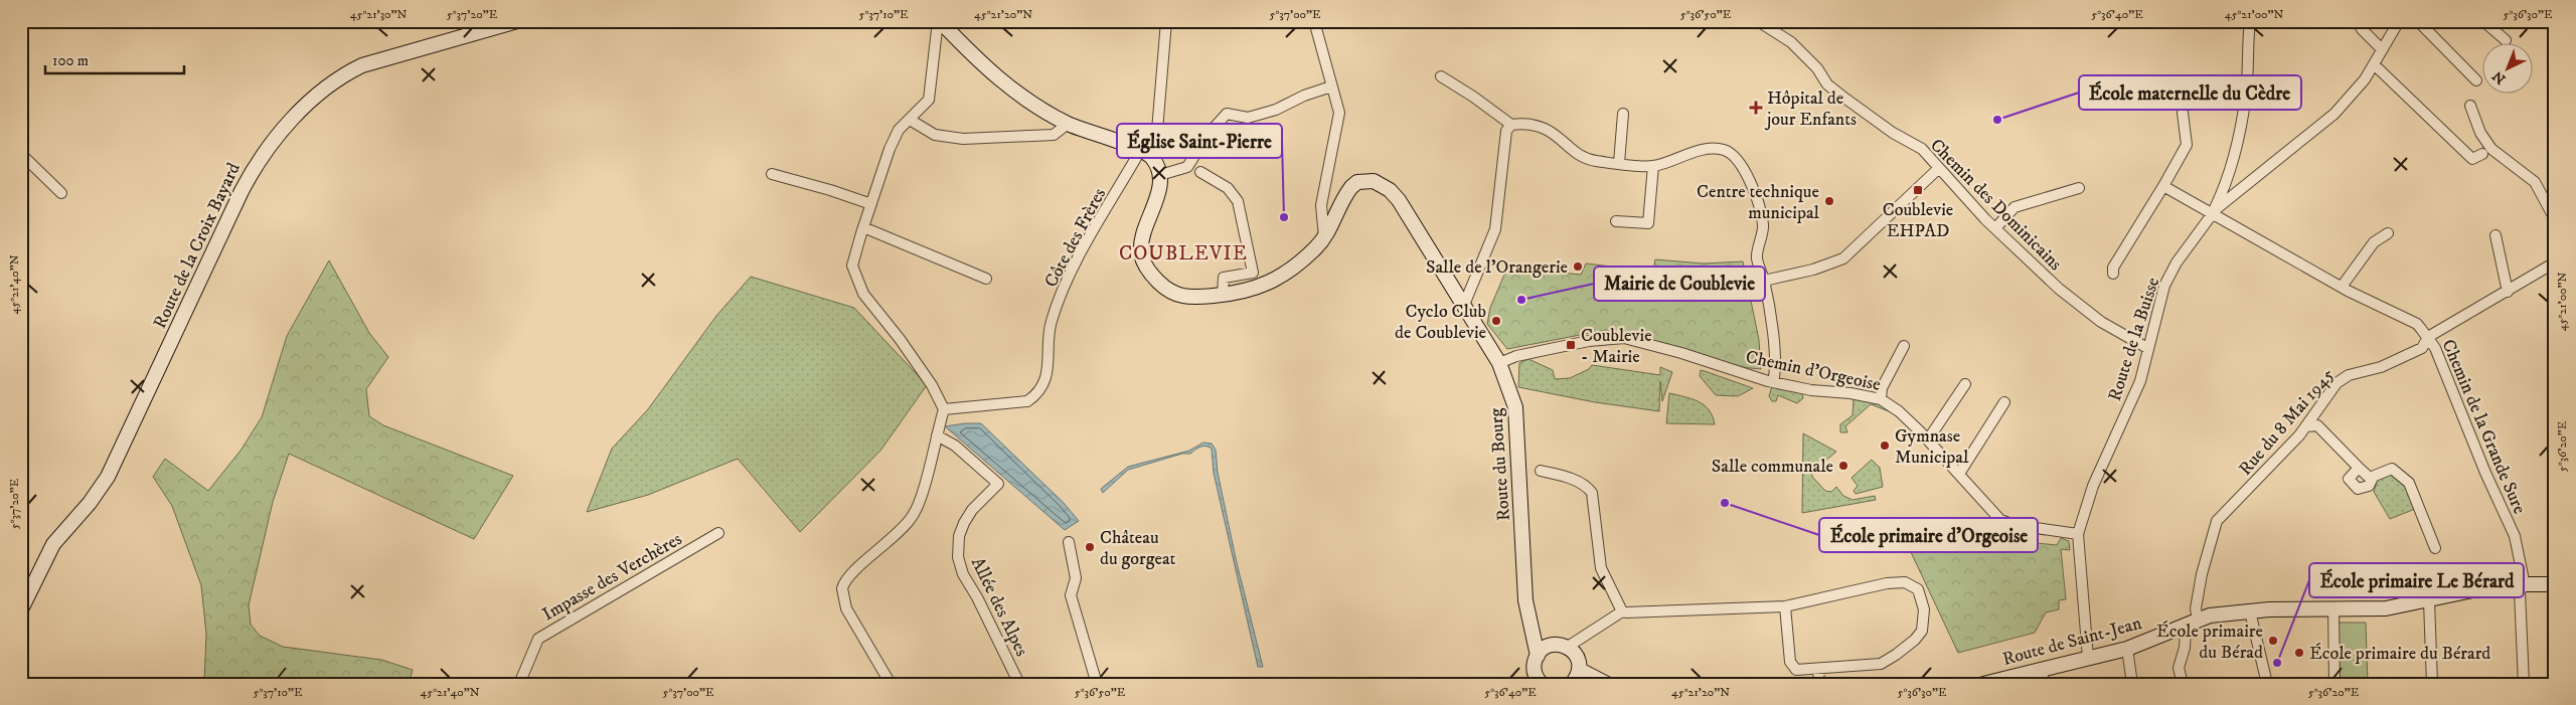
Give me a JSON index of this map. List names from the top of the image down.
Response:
{
  "streets": {
    "main road": ["Route de la Croix Bayard", "Route du Bourg", "Route de Saint-Jean"],
    "street": [
      "Chemin des Dominicains",
      "Côte des Frères",
      "Route de la Buisse",
      "Chemin d'Orgeoise",
      "Rue du 8 Mai 1945",
      "Chemin de la Grande Sure",
      "Impasse des Verchères",
      "Allée des Alpes"
    ]
  },
  "crossings": [
    ["Chemin des Dominicains", "Route de la Buisse"],
    ["Route de la Buisse", "Chemin d'Orgeoise"],
    ["Route de la Buisse", "Chemin de la Grande Sure"],
    ["Route de la Buisse", "Route de Saint-Jean"],
    ["Chemin d'Orgeoise", "Route du Bourg"],
    ["Rue du 8 Mai 1945", "Chemin de la Grande Sure"],
    ["Rue du 8 Mai 1945", "Route de Saint-Jean"],
    ["Chemin de la Grande Sure", "Route de Saint-Jean"]
  ],
  "districts": ["COUBLEVIE"],
  "places": {
    "health": ["Hôpital de jour Enfants"],
    "other": [
      "École maternelle du Cèdre",
      "Centre technique municipal",
      "Église Saint-Pierre",
      "Salle de l'Orangerie",
      "Mairie de Coublevie",
      "Cyclo Club de Coublevie",
      "Gymnase Municipal",
      "Salle communale",
      "École primaire d'Orgeoise",
      "Château du gorgeat",
      "École primaire du Bérad",
      "École primaire du Bérard",
      "École primaire Le Bérard"
    ],
    "transit": ["Coublevie EHPAD", "Coublevie - Mairie"]
  },
  "scale_bar": "100 m",
  "north": "bottom left",
  "coordinates": [
    "45°21'30\"N",
    "5°37'20\"E",
    "5°37'10\"E",
    "45°21'20\"N",
    "5°37'00\"E",
    "5°36'50\"E",
    "5°36'40\"E",
    "45°21'00\"N",
    "5°36'30\"E",
    "45°21'40\"N",
    "5°36'20\"E"
  ]
}
